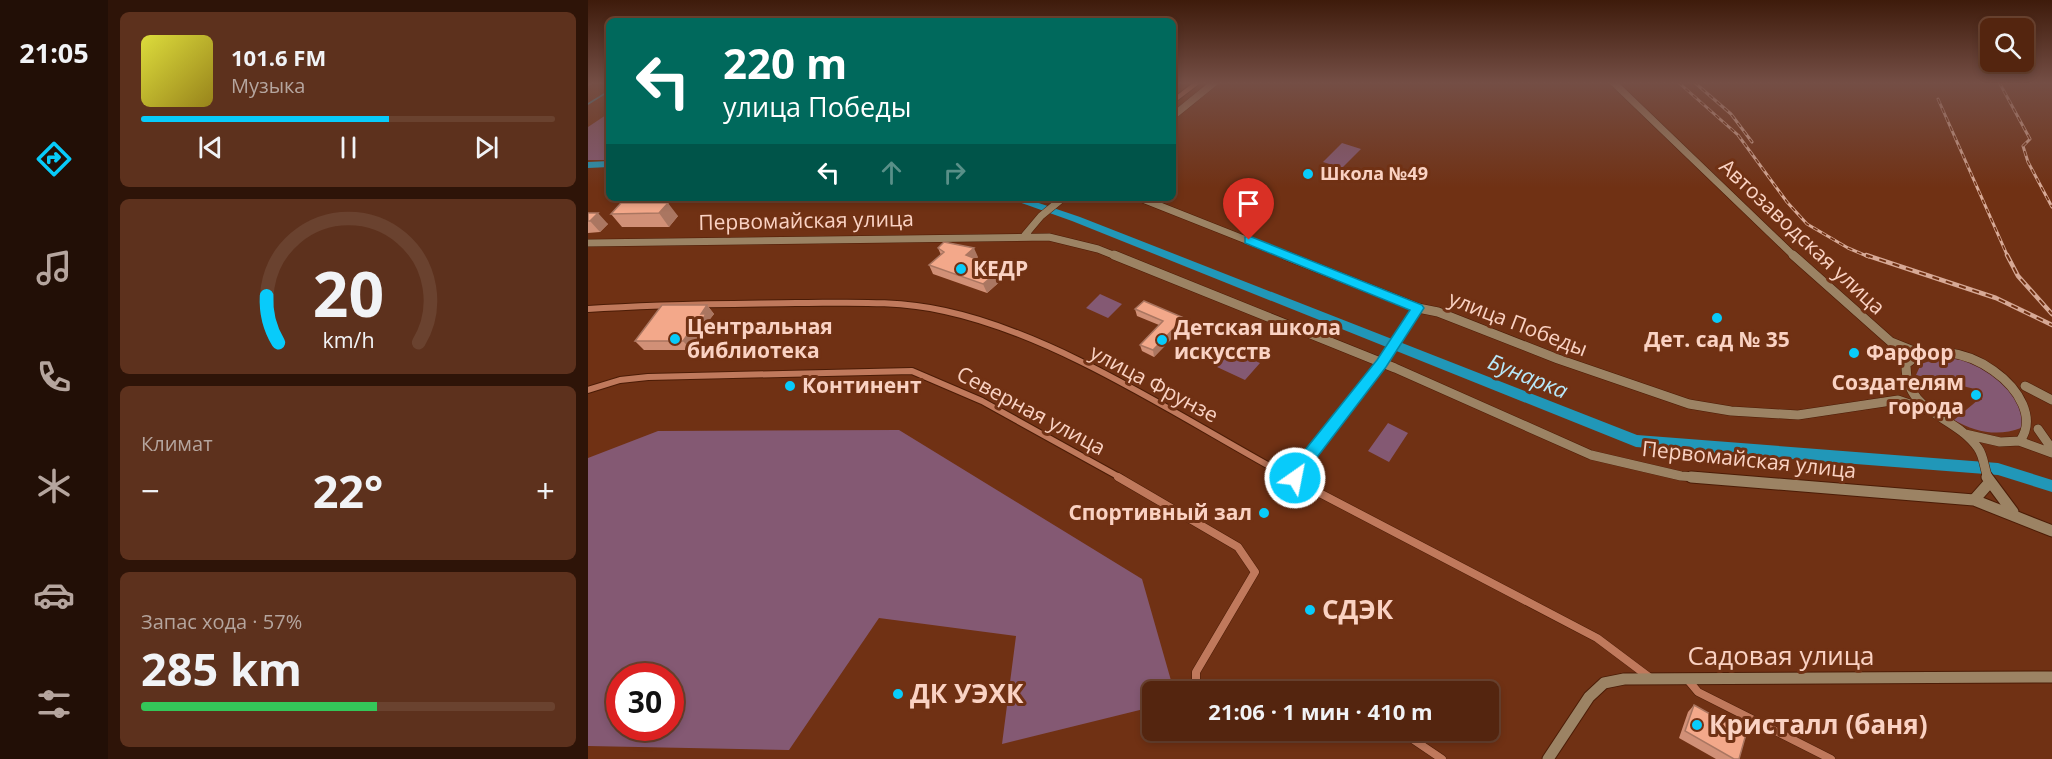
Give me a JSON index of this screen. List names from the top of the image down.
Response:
{
  "streets": {
    "main road": [
      "Первомайская улица",
      "Автозаводская улица",
      "улица Победы",
      "Садовая улица"
    ],
    "street": ["улица Фрунзе", "Северная улица"]
  },
  "crossings": [
    ["улица Фрунзе", "Садовая улица"]
  ],
  "water": ["Бунарка"],
  "places": [
    "Школа №49",
    "КЕДР",
    "Дет. сад № 35",
    "Центральная библиотека",
    "Детская школа искусств",
    "Фарфор",
    "Континент",
    "Создателям города",
    "Спортивный зал",
    "СДЭК",
    "ДК УЭХК",
    "Кристалл (баня)"
  ],
  "page": {
    "tabs": "21:05",
    "turn": ["220 m", "улица Победы"],
    "song": ["101.6 FM", "Музыка"],
    "tile": [
      "Климат",
      ["Запас хода · 57%", "285 km"]
    ],
    "heat": ["−", "22°", "+"],
    "limit": "30",
    "trip": "21:06 · 1 мин · 410 m",
    "gauge": ["20", "km/h"]
  }
}
